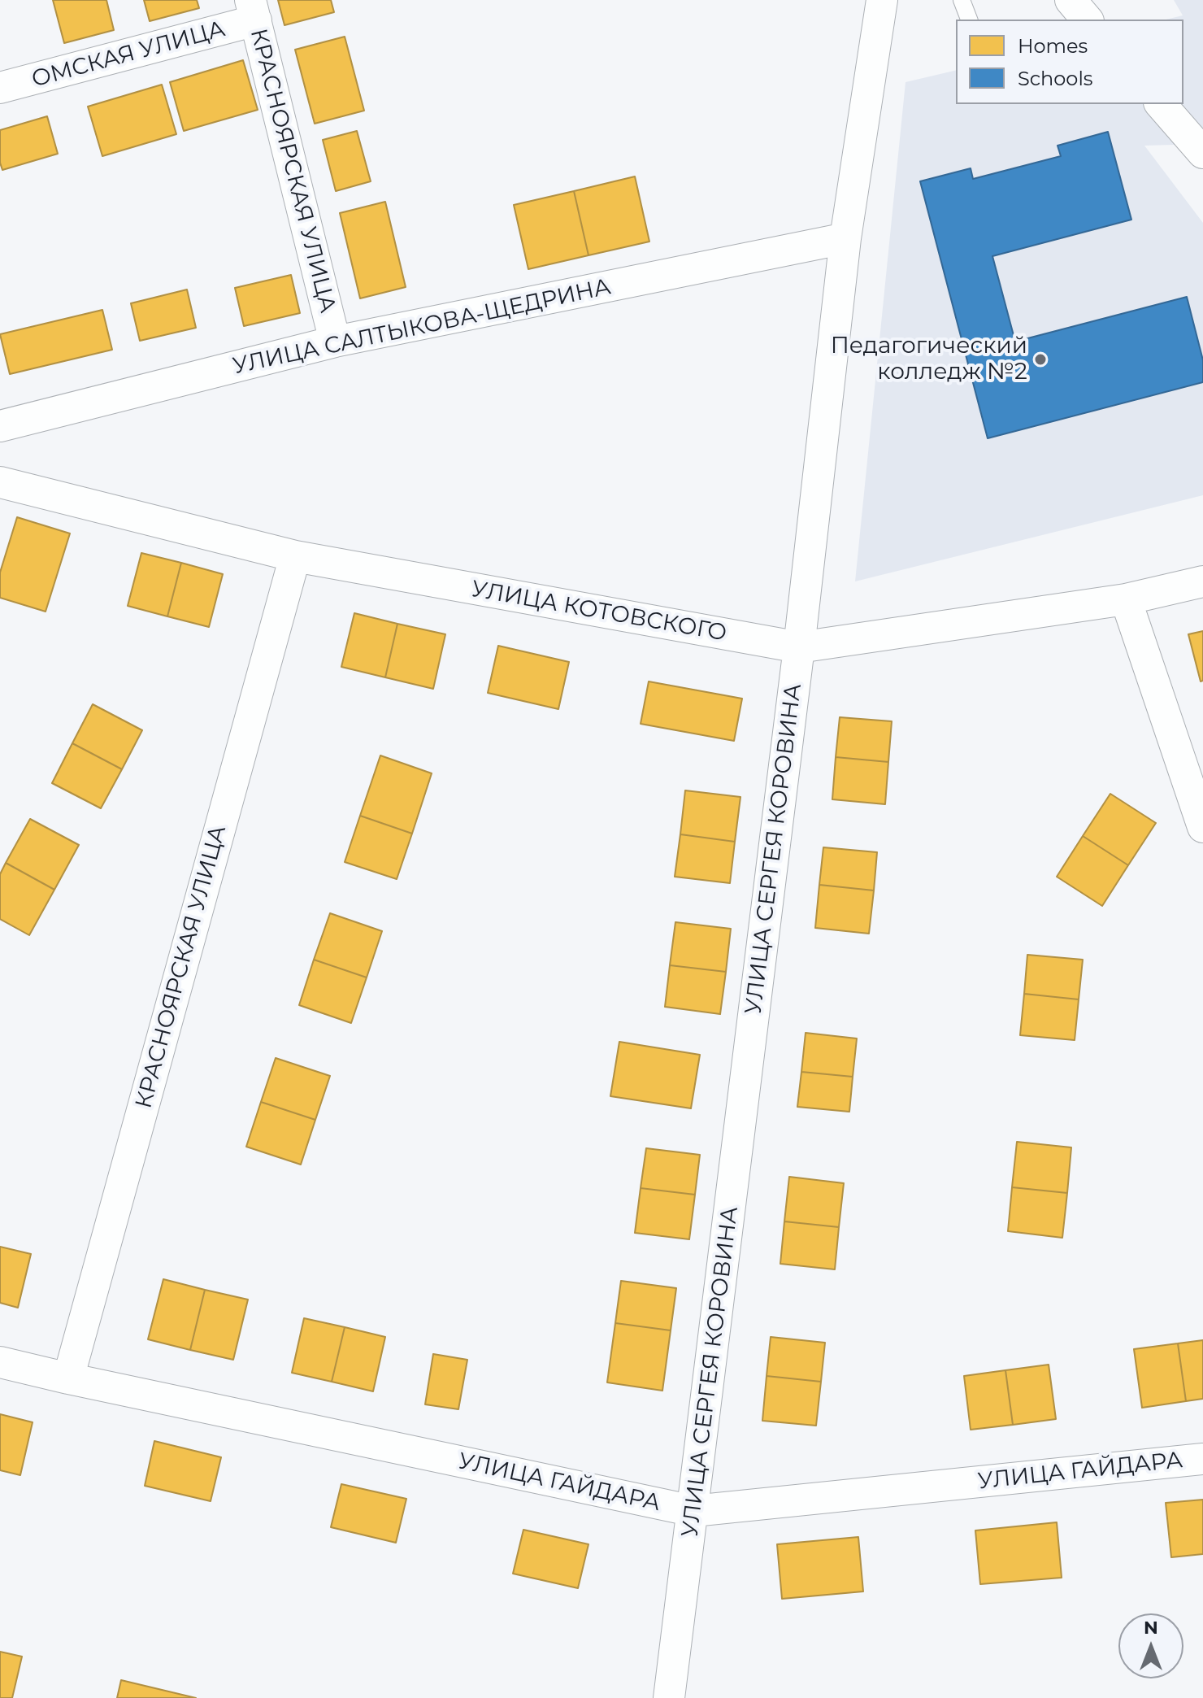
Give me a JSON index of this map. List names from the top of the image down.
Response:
{
  "streets": {
    "street": [
      "ОМСКАЯ УЛИЦА",
      "КРАСНОЯРСКАЯ УЛИЦА",
      "УЛИЦА САЛТЫКОВА-ЩЕДРИНА",
      "УЛИЦА КОТОВСКОГО",
      "УЛИЦА СЕРГЕЯ КОРОВИНА",
      "УЛИЦА ГАЙДАРА"
    ]
  },
  "crossings": [
    ["ОМСКАЯ УЛИЦА", "КРАСНОЯРСКАЯ УЛИЦА"],
    ["КРАСНОЯРСКАЯ УЛИЦА", "УЛИЦА САЛТЫКОВА-ЩЕДРИНА"],
    ["КРАСНОЯРСКАЯ УЛИЦА", "УЛИЦА КОТОВСКОГО"],
    ["КРАСНОЯРСКАЯ УЛИЦА", "УЛИЦА ГАЙДАРА"],
    ["УЛИЦА САЛТЫКОВА-ЩЕДРИНА", "УЛИЦА СЕРГЕЯ КОРОВИНА"],
    ["УЛИЦА КОТОВСКОГО", "УЛИЦА СЕРГЕЯ КОРОВИНА"],
    ["УЛИЦА СЕРГЕЯ КОРОВИНА", "УЛИЦА ГАЙДАРА"]
  ],
  "places": ["Педагогический колледж №2"],
  "legend": ["Homes", "Schools"],
  "north": "top"
}
